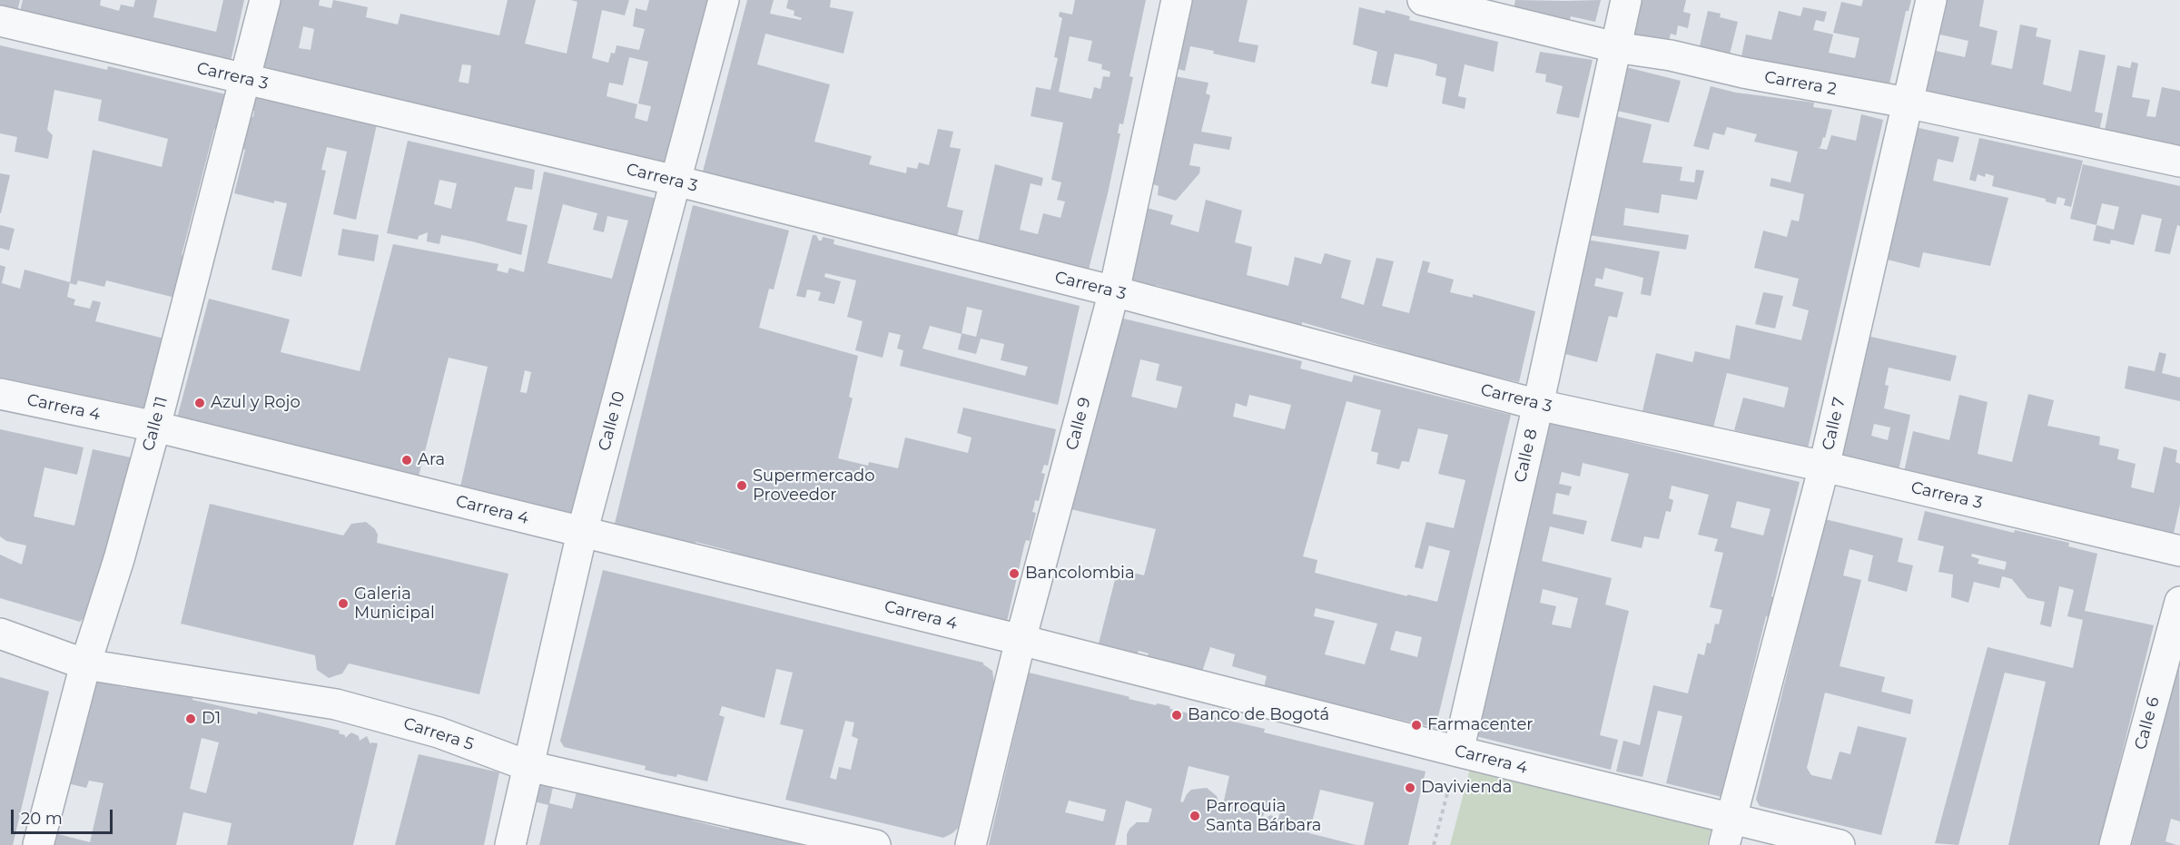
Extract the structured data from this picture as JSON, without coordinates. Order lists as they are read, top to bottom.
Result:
{
  "streets": {
    "street": [
      "Carrera 3",
      "Carrera 2",
      "Carrera 4",
      "Calle 10",
      "Calle 11",
      "Calle 9",
      "Calle 7",
      "Calle 8",
      "Calle 6",
      "Carrera 5"
    ]
  },
  "crossings": [
    ["Carrera 3", "Calle 10"],
    ["Carrera 3", "Calle 11"],
    ["Carrera 3", "Calle 9"],
    ["Carrera 3", "Calle 7"],
    ["Carrera 3", "Calle 8"],
    ["Carrera 2", "Calle 7"],
    ["Carrera 2", "Calle 8"],
    ["Carrera 4", "Calle 10"],
    ["Carrera 4", "Calle 11"],
    ["Carrera 4", "Calle 9"],
    ["Carrera 4", "Calle 7"],
    ["Carrera 4", "Calle 8"],
    ["Calle 10", "Carrera 5"],
    ["Calle 11", "Carrera 5"]
  ],
  "places": [
    "Azul y Rojo",
    "Ara",
    "Supermercado Proveedor",
    "Bancolombia",
    "Galeria Municipal",
    "Banco de Bogotá",
    "D1",
    "Farmacenter",
    "Davivienda",
    "Parroquia Santa Bárbara"
  ],
  "scale_bar": "20 m"
}
